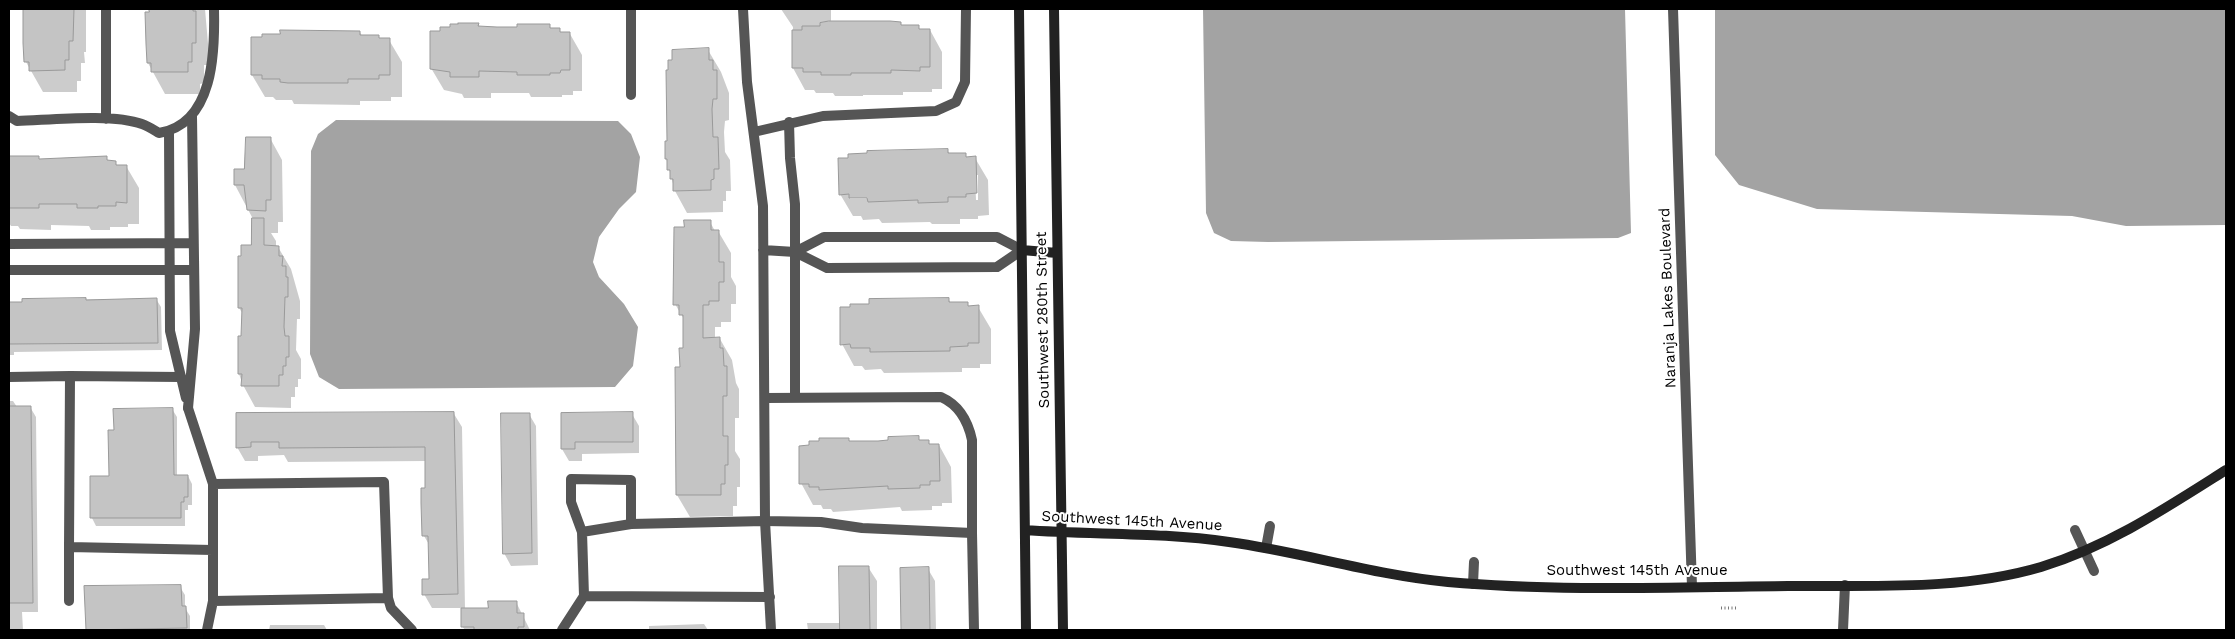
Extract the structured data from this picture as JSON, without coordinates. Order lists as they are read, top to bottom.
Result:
{
  "streets": {
    "street": ["Naranja Lakes Boulevard", "Southwest 280th Street", "Southwest 145th Avenue"]
  },
  "crossings": [
    ["Naranja Lakes Boulevard", "Southwest 145th Avenue"],
    ["Southwest 280th Street", "Southwest 145th Avenue"]
  ]
}
